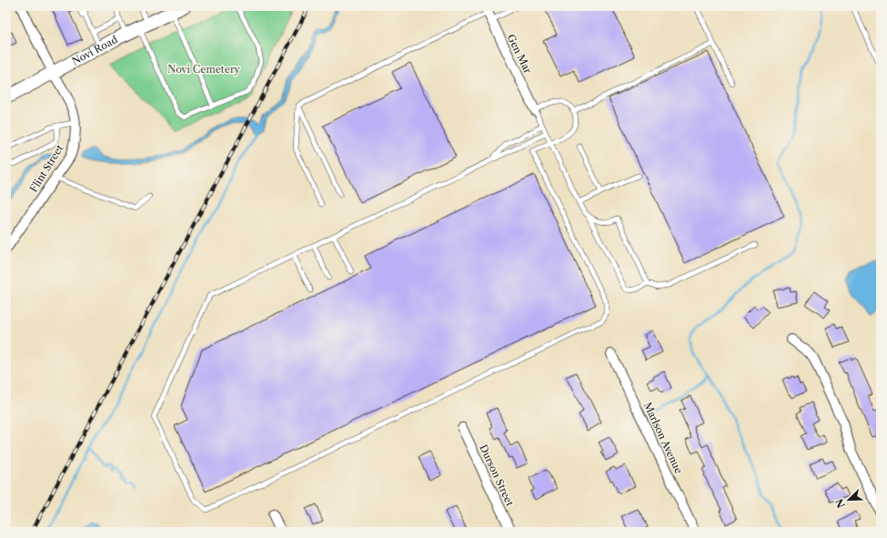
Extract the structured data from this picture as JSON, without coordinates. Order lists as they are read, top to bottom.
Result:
{
  "streets": {
    "main road": ["Novi Road"],
    "street": [
      "Gen Mar",
      "Flint Street",
      "Marlson Avenue",
      "Durson Street"
    ]
  },
  "crossings": [
    ["Novi Road", "Flint Street"]
  ],
  "parks": ["Novi Cemetery"],
  "north": "bottom left"
}
